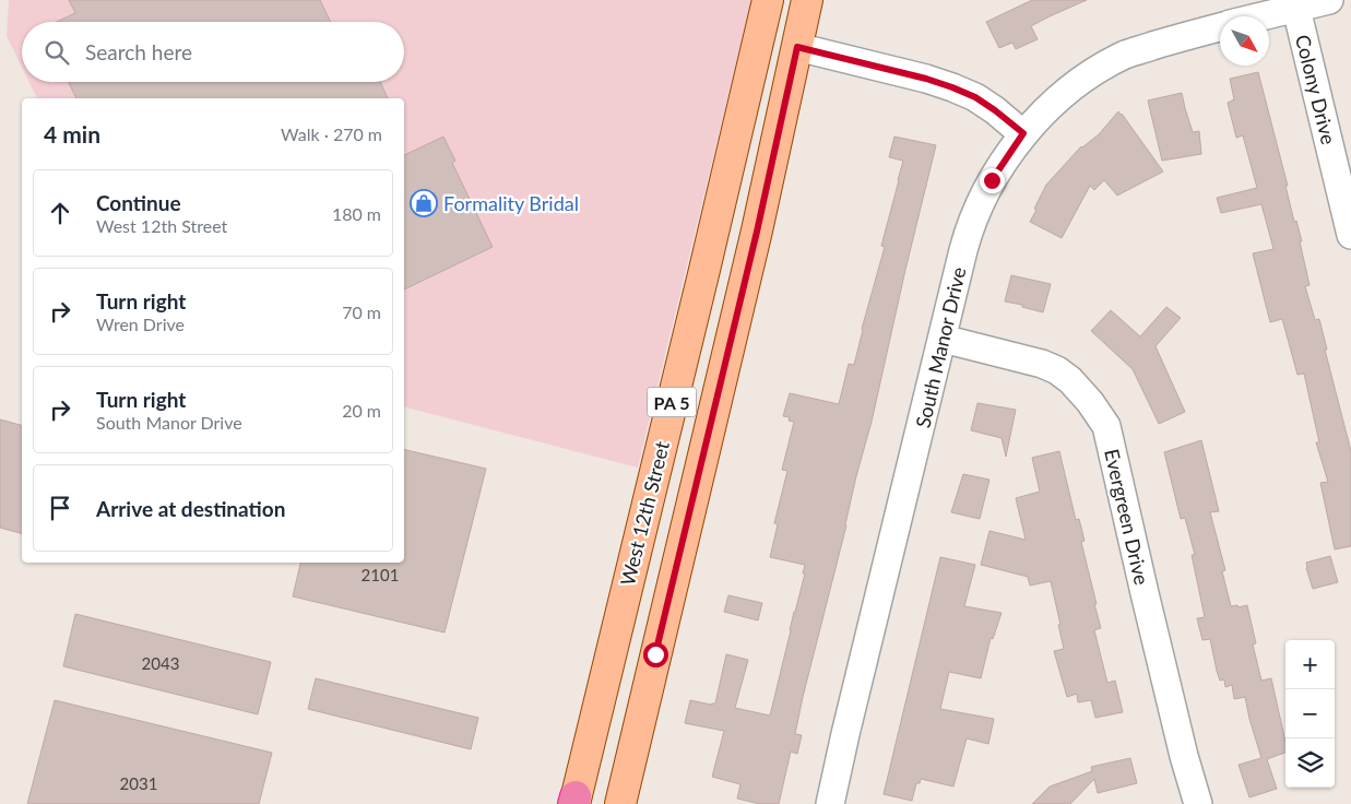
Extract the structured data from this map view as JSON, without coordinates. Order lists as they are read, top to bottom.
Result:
{
  "streets": {
    "main road": ["PA 5", "West 12th Street"],
    "street": ["Colony Drive", "South Manor Drive", "Evergreen Drive"]
  },
  "crossings": [
    ["Colony Drive", "South Manor Drive"],
    ["South Manor Drive", "Evergreen Drive"]
  ],
  "places": {
    "shop": ["Formality Bridal"]
  },
  "house_numbers": ["2101", "2043", "2031"],
  "north": "bottom right",
  "page": {
    "search": "Search here",
    "heading": ["4 min", "Walk · 270 m"],
    "list": [
      ["Continue", "West 12th Street", "180 m"],
      ["Turn right", "Wren Drive", "70 m"],
      ["Turn right", "South Manor Drive", "20 m"],
      "Arrive at destination"
    ],
    "map_buttons": ["+", "−"]
  }
}
